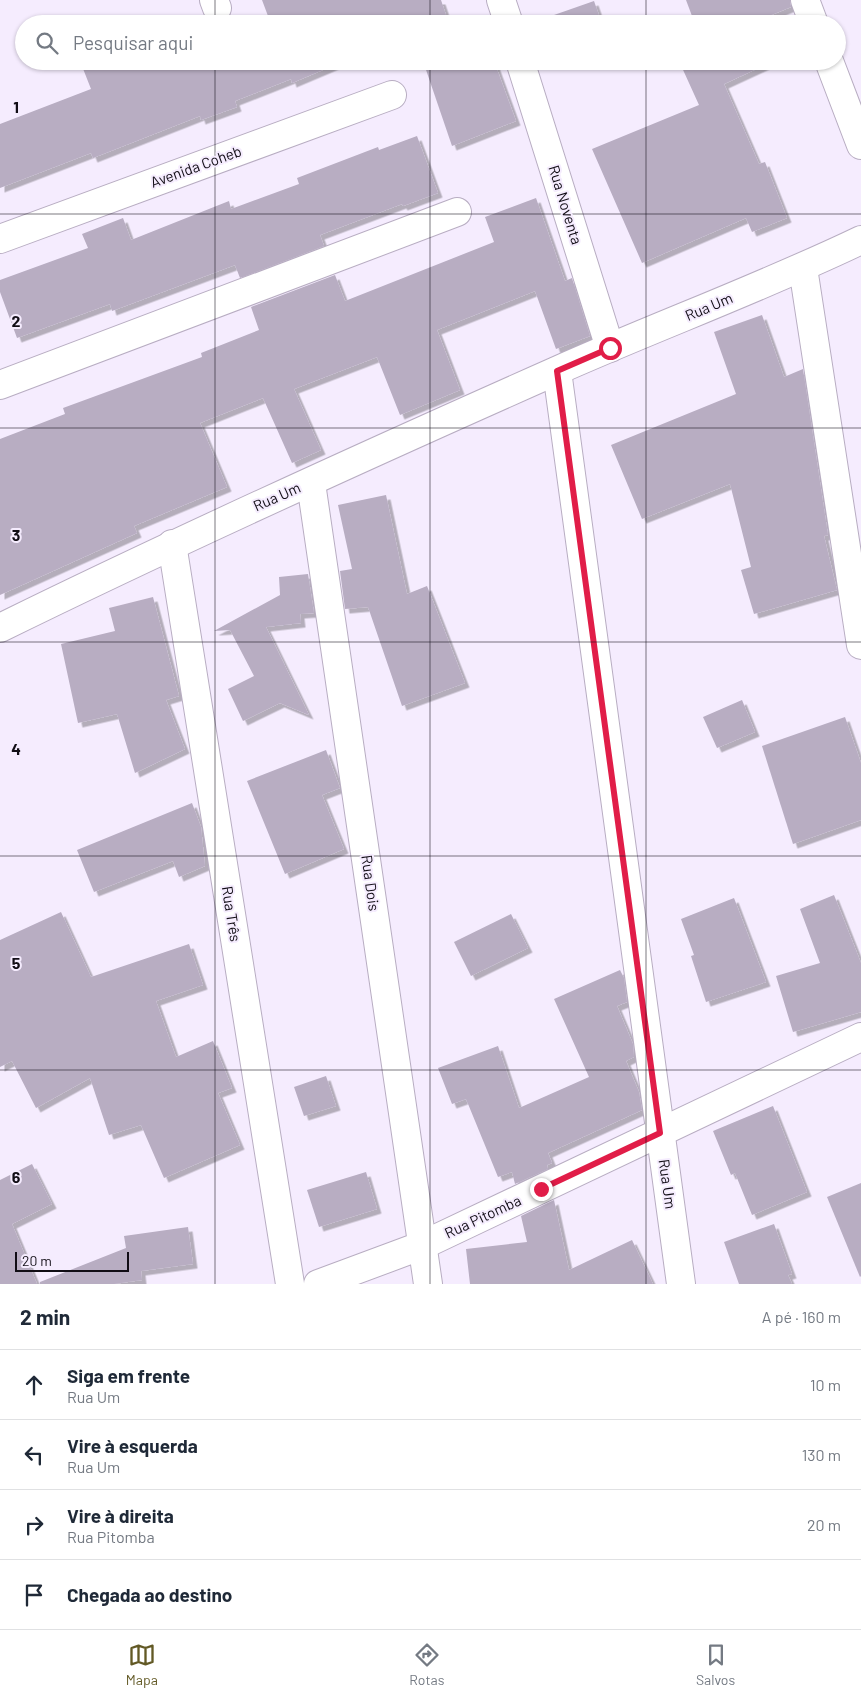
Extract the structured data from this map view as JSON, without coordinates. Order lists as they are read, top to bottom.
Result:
{
  "streets": {
    "street": [
      "Avenida Coheb",
      "Rua Noventa",
      "Rua Um",
      "Rua Dois",
      "Rua Três",
      "Rua Pitomba"
    ]
  },
  "crossings": [
    ["Rua Noventa", "Rua Um"],
    ["Rua Um", "Rua Dois"],
    ["Rua Um", "Rua Três"],
    ["Rua Um", "Rua Pitomba"],
    ["Rua Dois", "Rua Pitomba"]
  ],
  "scale_bar": "20 m",
  "page": {
    "search": "Pesquisar aqui",
    "scale": "20 m",
    "heading": ["2 min", "A pé · 160 m"],
    "list": [
      ["Siga em frente", "Rua Um", "10 m"],
      ["Vire à esquerda", "Rua Um", "130 m"],
      ["Vire à direita", "Rua Pitomba", "20 m"],
      "Chegada ao destino"
    ],
    "nav": ["Mapa", "Rotas", "Salvos"]
  },
  "grid": {
    "rows": [
      "1",
      "2",
      "3",
      "4",
      "5",
      "6"
    ]
  }
}
